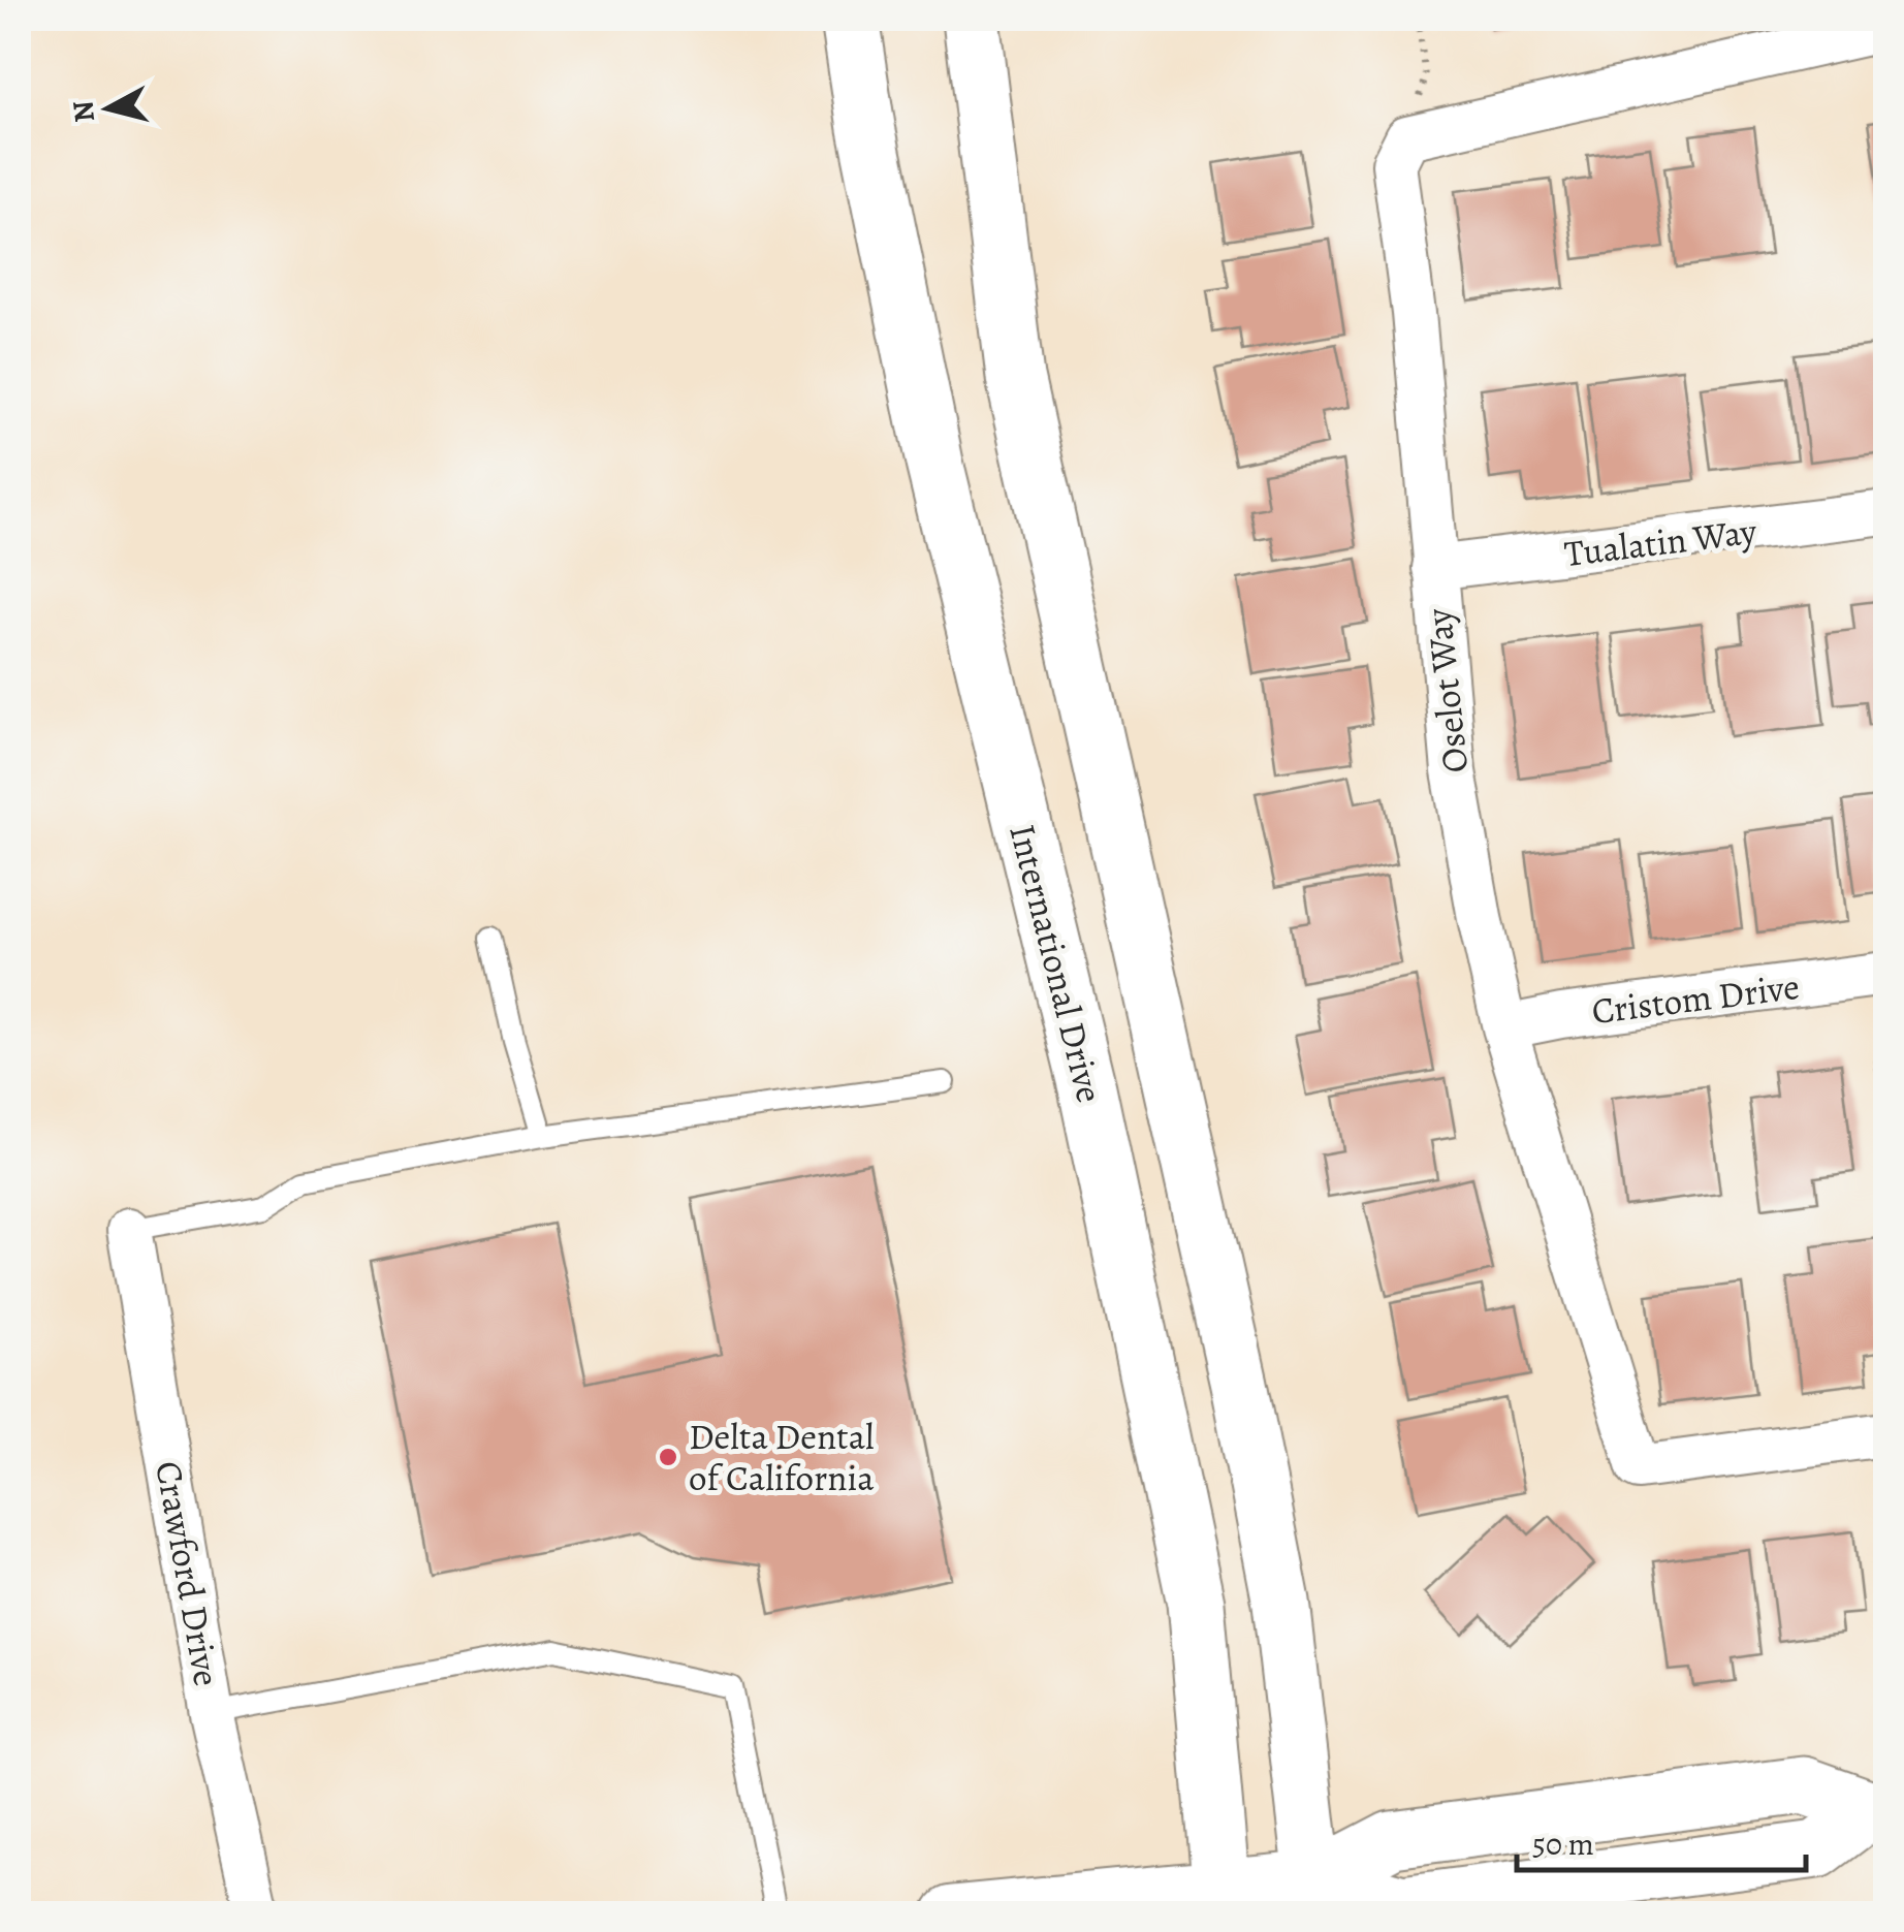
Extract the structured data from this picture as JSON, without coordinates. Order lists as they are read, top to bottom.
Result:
{
  "streets": {
    "main road": ["International Drive"],
    "street": [
      "Tualatin Way",
      "Oselot Way",
      "Cristom Drive",
      "Crawford Drive"
    ]
  },
  "crossings": [
    ["Tualatin Way", "Oselot Way"],
    ["Oselot Way", "Cristom Drive"]
  ],
  "places": ["Delta Dental of California"],
  "scale_bar": "50 m",
  "north": "left"
}
